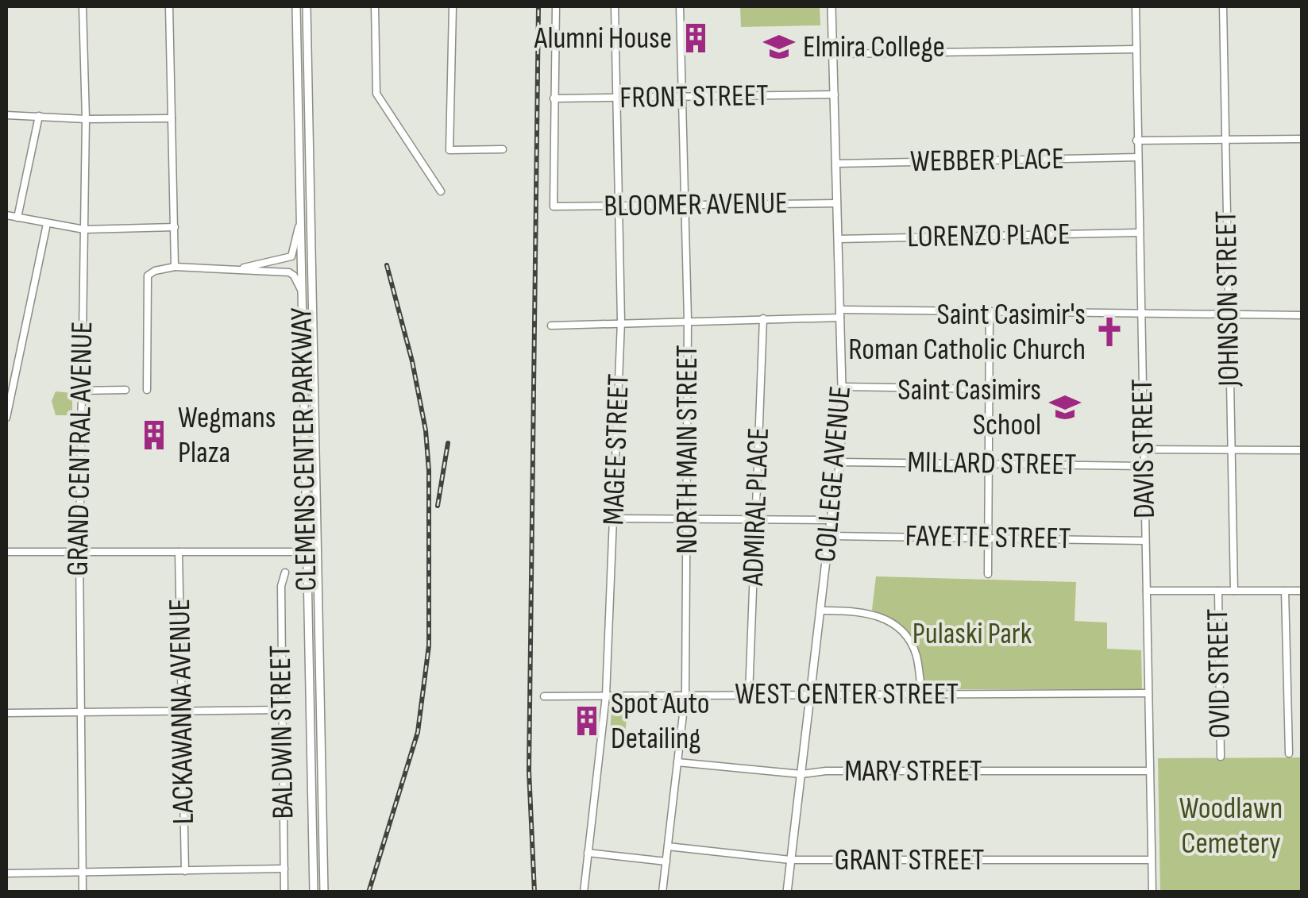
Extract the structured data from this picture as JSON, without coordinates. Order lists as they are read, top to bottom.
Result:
{
  "streets": {
    "main road": ["CLEMENS CENTER PARKWAY", "COLLEGE AVENUE"],
    "street": [
      "FRONT STREET",
      "WEBBER PLACE",
      "BLOOMER AVENUE",
      "LORENZO PLACE",
      "JOHNSON STREET",
      "GRAND CENTRAL AVENUE",
      "DAVIS STREET",
      "MAGEE STREET",
      "NORTH MAIN STREET",
      "MILLARD STREET",
      "ADMIRAL PLACE",
      "FAYETTE STREET",
      "OVID STREET",
      "WEST CENTER STREET",
      "LACKAWANNA AVENUE",
      "BALDWIN STREET",
      "MARY STREET",
      "GRANT STREET"
    ]
  },
  "crossings": [
    ["FRONT STREET", "BLOOMER AVENUE"],
    ["FRONT STREET", "MAGEE STREET"],
    ["FRONT STREET", "NORTH MAIN STREET"],
    ["FRONT STREET", "COLLEGE AVENUE"],
    ["WEBBER PLACE", "DAVIS STREET"],
    ["WEBBER PLACE", "COLLEGE AVENUE"],
    ["BLOOMER AVENUE", "MAGEE STREET"],
    ["BLOOMER AVENUE", "NORTH MAIN STREET"],
    ["BLOOMER AVENUE", "COLLEGE AVENUE"],
    ["LORENZO PLACE", "DAVIS STREET"],
    ["LORENZO PLACE", "COLLEGE AVENUE"],
    ["DAVIS STREET", "MILLARD STREET"],
    ["DAVIS STREET", "FAYETTE STREET"],
    ["DAVIS STREET", "WEST CENTER STREET"],
    ["DAVIS STREET", "MARY STREET"],
    ["DAVIS STREET", "GRANT STREET"],
    ["MAGEE STREET", "WEST CENTER STREET"],
    ["NORTH MAIN STREET", "WEST CENTER STREET"],
    ["NORTH MAIN STREET", "MARY STREET"],
    ["NORTH MAIN STREET", "GRANT STREET"],
    ["MILLARD STREET", "COLLEGE AVENUE"],
    ["COLLEGE AVENUE", "FAYETTE STREET"],
    ["COLLEGE AVENUE", "WEST CENTER STREET"],
    ["COLLEGE AVENUE", "MARY STREET"],
    ["COLLEGE AVENUE", "GRANT STREET"],
    ["ADMIRAL PLACE", "WEST CENTER STREET"]
  ],
  "parks": ["Pulaski Park", "Woodlawn Cemetery"],
  "places": {
    "building": ["Alumni House", "Wegmans Plaza", "Spot Auto Detailing"],
    "school or university": ["Elmira College", "Saint Casimirs School"],
    "church": ["Saint Casimir's Roman Catholic Church"]
  }
}
